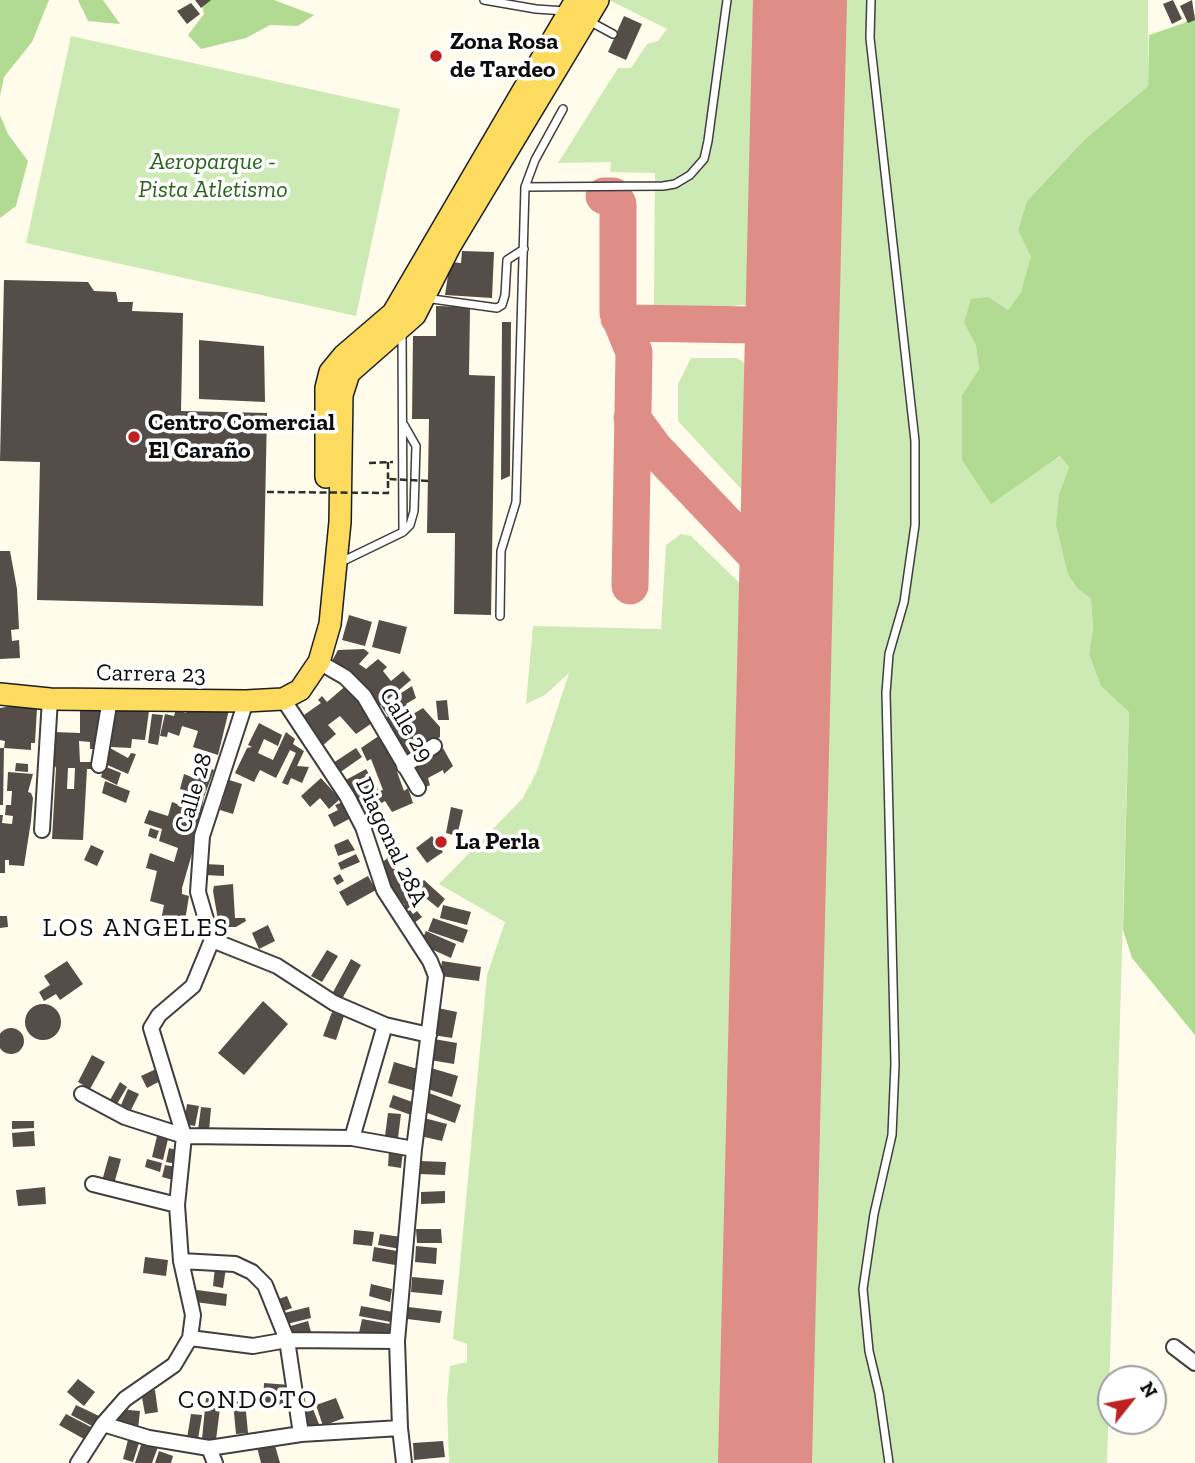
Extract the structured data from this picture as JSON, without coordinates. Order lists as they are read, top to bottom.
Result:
{
  "streets": {
    "main road": ["Carrera 23"],
    "street": ["Calle 29", "Calle 28", "Diagonal 28A"]
  },
  "crossings": [
    ["Carrera 23", "Calle 28"],
    ["Carrera 23", "Diagonal 28A"]
  ],
  "districts": ["LOS ANGELES", "CONDOTO"],
  "parks": ["Aeroparque - Pista Atletismo"],
  "places": ["Zona Rosa de Tardeo", "Centro Comercial El Caraño", "La Perla"],
  "north": "top right"
}
